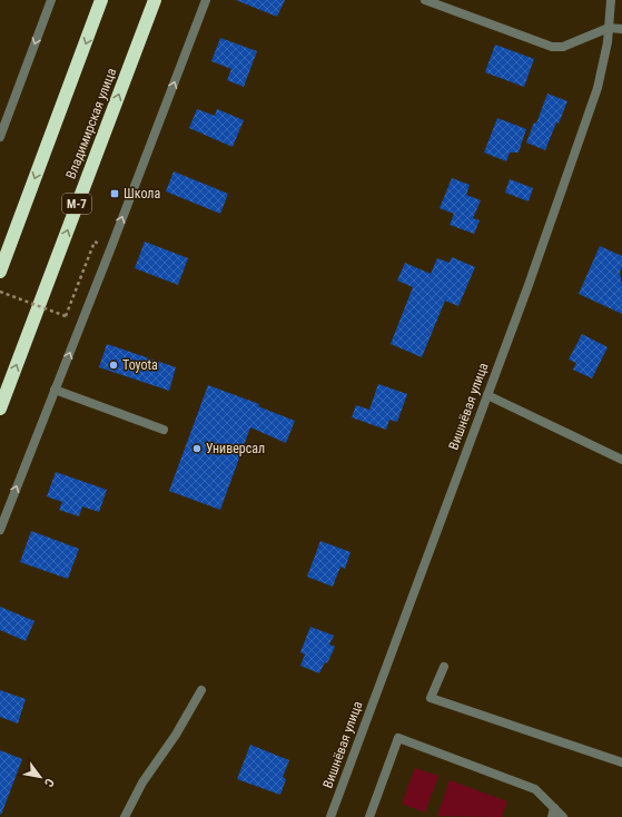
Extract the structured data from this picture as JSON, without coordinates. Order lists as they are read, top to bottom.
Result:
{
  "streets": {
    "highway": ["Владимирская улица", "М-7"],
    "street": ["Вишнёвая улица"]
  },
  "places": {
    "transit": ["Школа"],
    "other": ["Toyota", "Универсал"]
  },
  "north": "bottom right"
}
